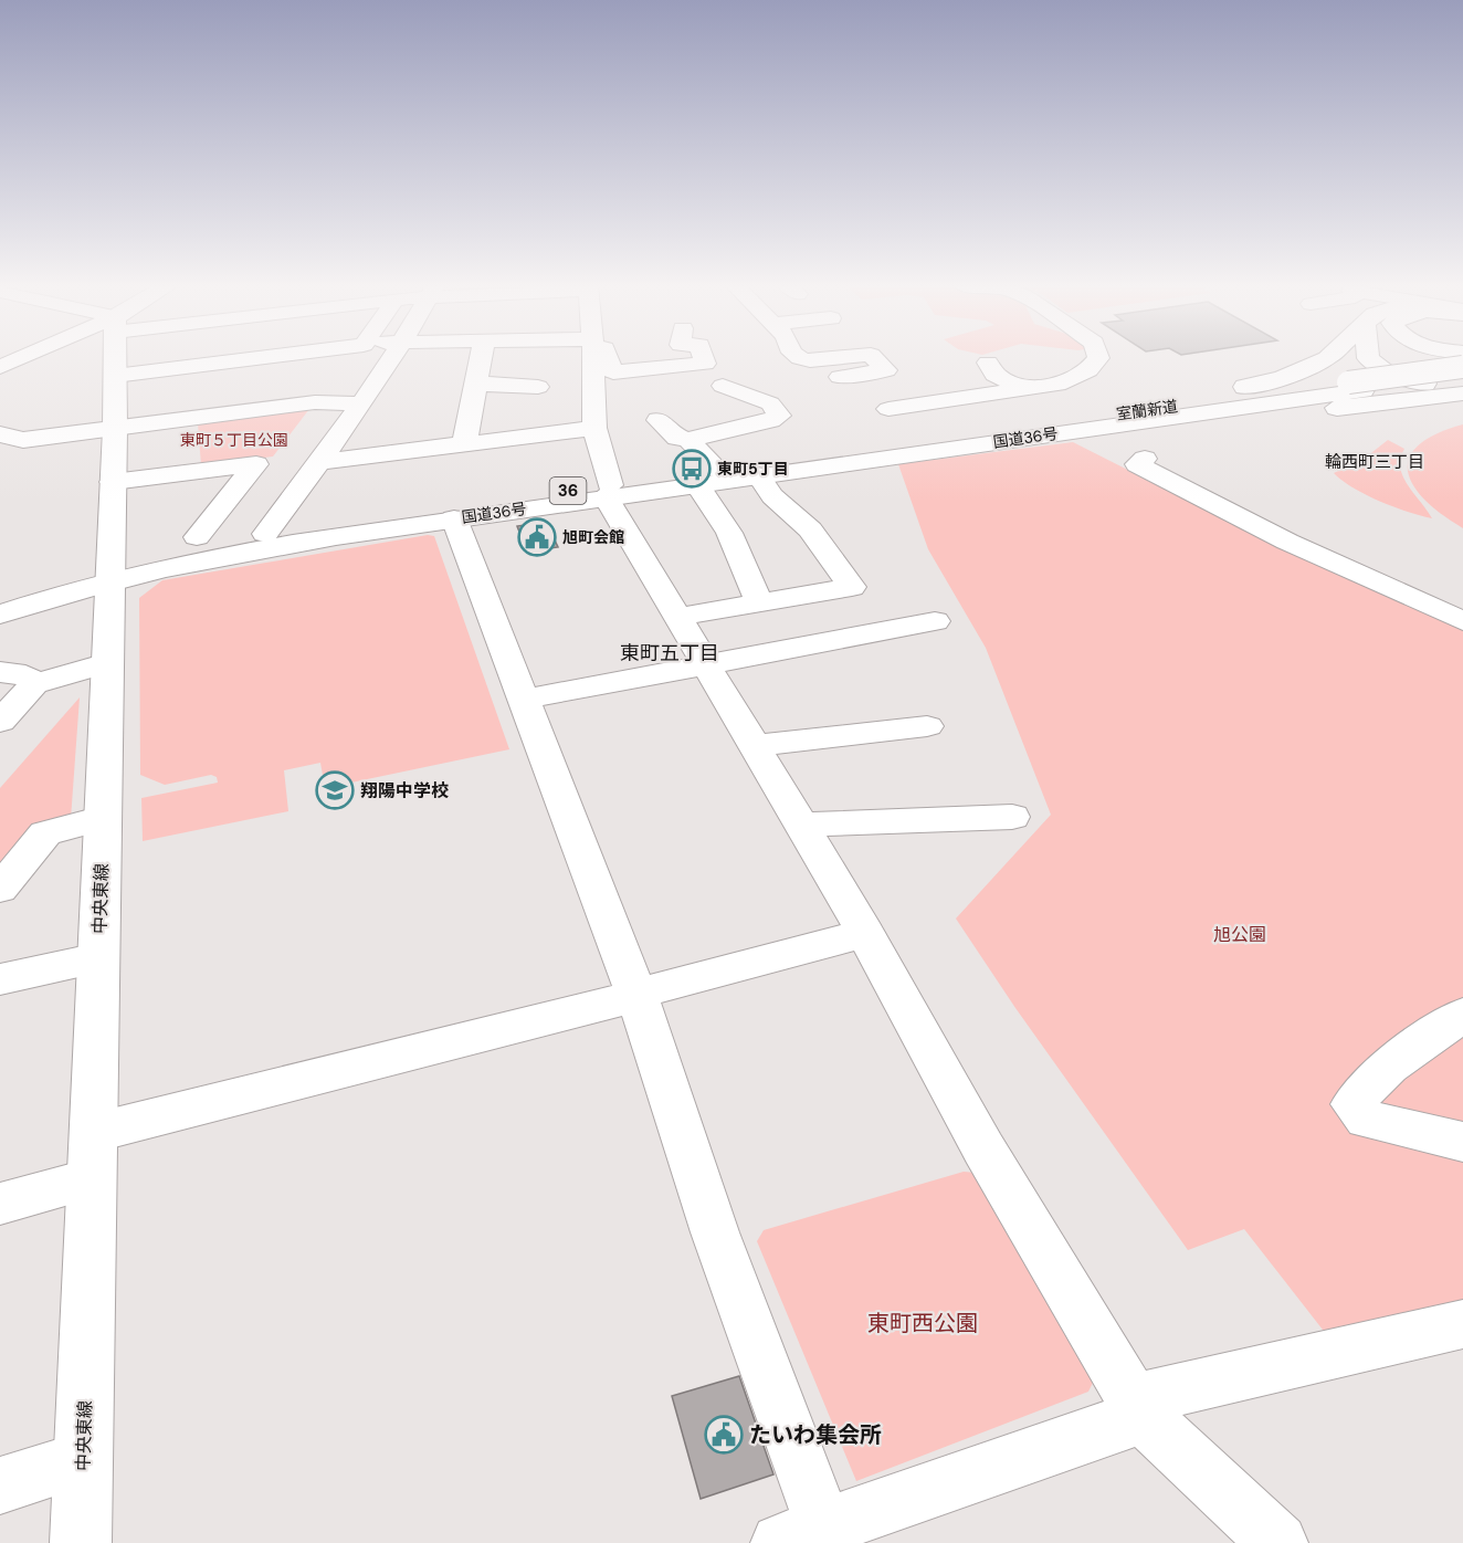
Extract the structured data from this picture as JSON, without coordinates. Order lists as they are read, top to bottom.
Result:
{
  "streets": {
    "main road": [
      "室蘭新道",
      "国道36号",
      "36",
      "中央東線"
    ]
  },
  "crossings": [
    ["室蘭新道", "国道36号"],
    ["国道36号", "中央東線"]
  ],
  "districts": ["輪西町三丁目", "東町五丁目"],
  "parks": ["東町５丁目公園", "旭公園", "東町西公園"],
  "places": {
    "bus stop": ["東町5丁目"],
    "public building": ["旭町会館", "たいわ集会所"],
    "school or university": ["翔陽中学校"]
  }
}
